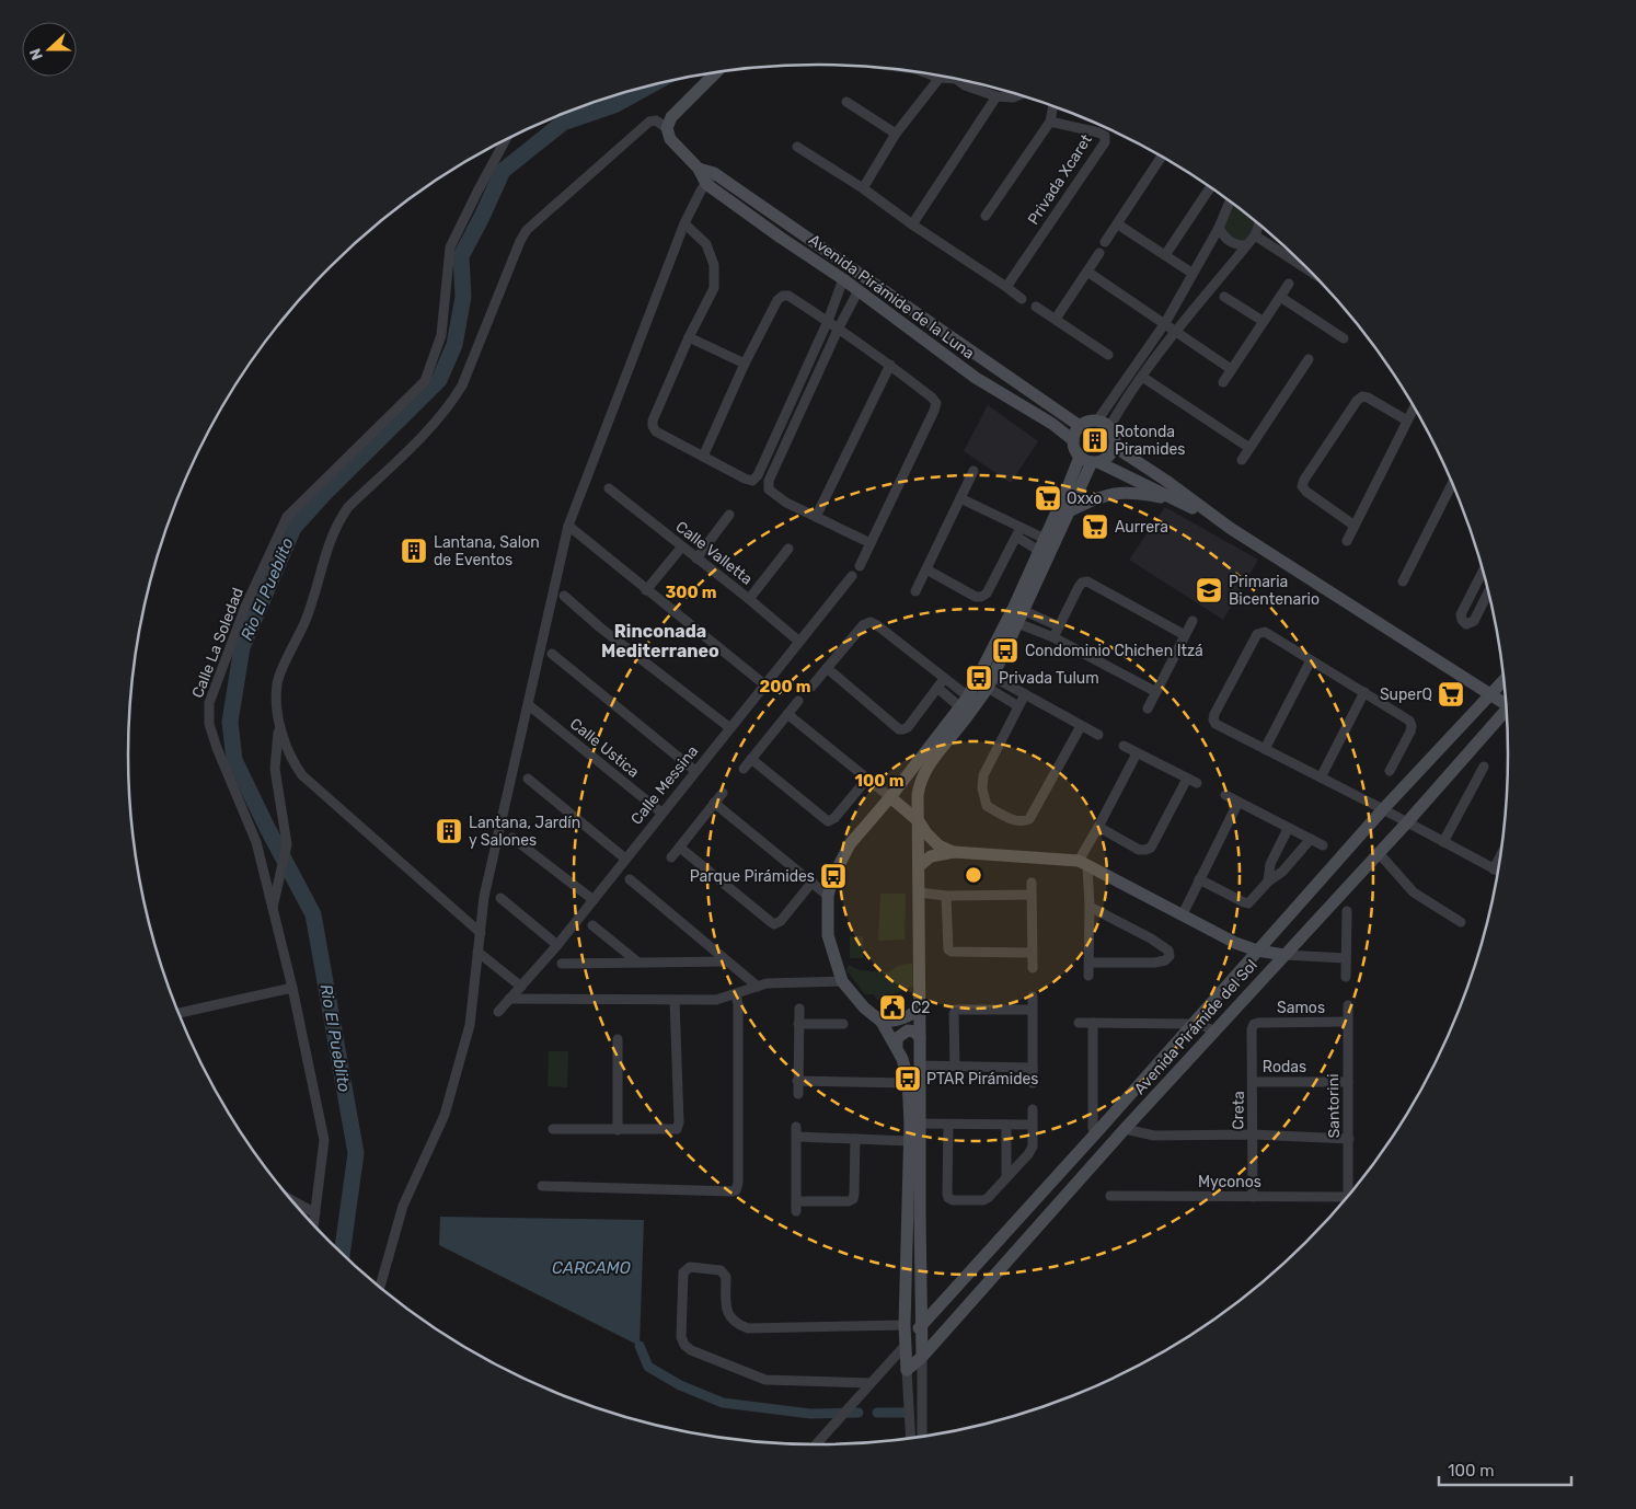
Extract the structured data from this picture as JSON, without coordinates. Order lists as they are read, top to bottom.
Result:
{
  "streets": {
    "street": [
      "Privada Xcaret",
      "Avenida Pirámide de la Luna",
      "Calle Valletta",
      "Calle La Soledad",
      "Calle Ustica",
      "Calle Messina",
      "Samos",
      "Avenida Pirámide del Sol",
      "Rodas",
      "Santorini",
      "Creta",
      "Myconos"
    ]
  },
  "crossings": [
    ["Calle Valletta", "Calle Messina"],
    ["Calle Ustica", "Calle Messina"],
    ["Samos", "Santorini"],
    ["Samos", "Creta"],
    ["Rodas", "Santorini"],
    ["Rodas", "Creta"],
    ["Creta", "Myconos"]
  ],
  "districts": ["Rinconada Mediterraneo"],
  "water": ["Rio El Pueblito", "CARCAMO"],
  "places": {
    "building": ["Rotonda Piramides", "Lantana, Salon de Eventos", "Lantana, Jardín y Salones"],
    "supermarket": ["Oxxo", "Aurrera", "SuperQ"],
    "school or university": ["Primaria Bicentenario"],
    "bus stop": [
      "Condominio Chichen Itzá",
      "Privada Tulum",
      "Parque Pirámides",
      "PTAR Pirámides"
    ],
    "public building": ["C2"]
  },
  "scale_bar": "100 m",
  "north": "left",
  "rings": ["300 m", "200 m", "100 m"]
}
